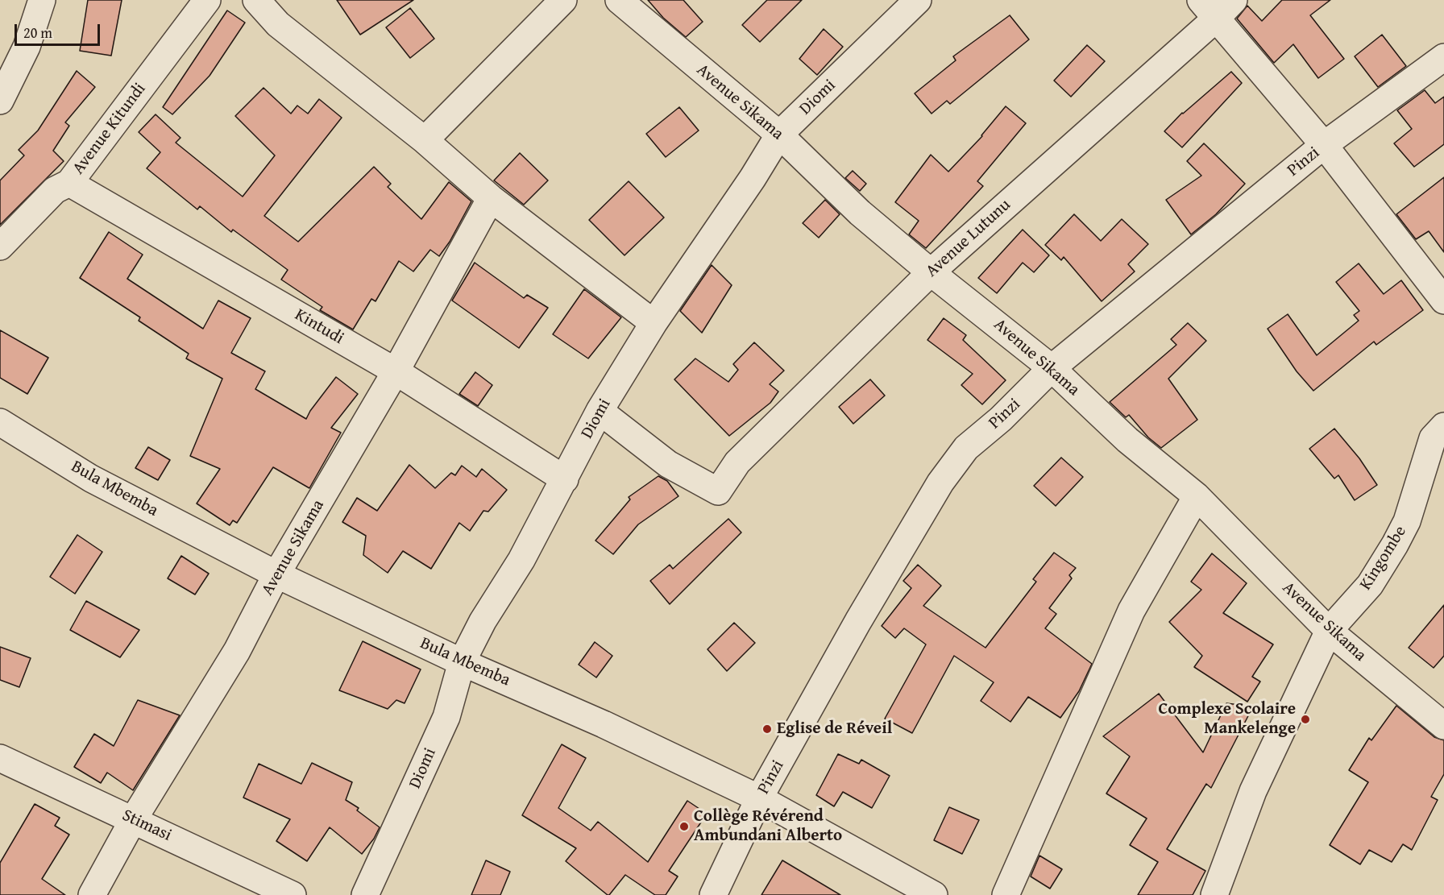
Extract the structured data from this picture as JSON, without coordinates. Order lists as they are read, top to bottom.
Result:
{
  "streets": {
    "street": [
      "Diomi",
      "Avenue Sikama",
      "Avenue Kitundi",
      "Pinzi",
      "Avenue Lutunu",
      "Kintudi",
      "Bula Mbemba",
      "Kingombe",
      "Stimasi"
    ]
  },
  "crossings": [
    ["Diomi", "Avenue Sikama"],
    ["Diomi", "Avenue Lutunu"],
    ["Diomi", "Kintudi"],
    ["Diomi", "Bula Mbemba"],
    ["Avenue Sikama", "Pinzi"],
    ["Avenue Sikama", "Avenue Lutunu"],
    ["Avenue Sikama", "Kintudi"],
    ["Avenue Sikama", "Bula Mbemba"],
    ["Avenue Sikama", "Kingombe"],
    ["Avenue Sikama", "Stimasi"],
    ["Avenue Kitundi", "Kintudi"],
    ["Pinzi", "Bula Mbemba"]
  ],
  "places": ["Complexe Scolaire Mankelenge", "Eglise de Réveil", "Collège Révérend Ambundani Alberto"],
  "scale_bar": "20 m"
}
